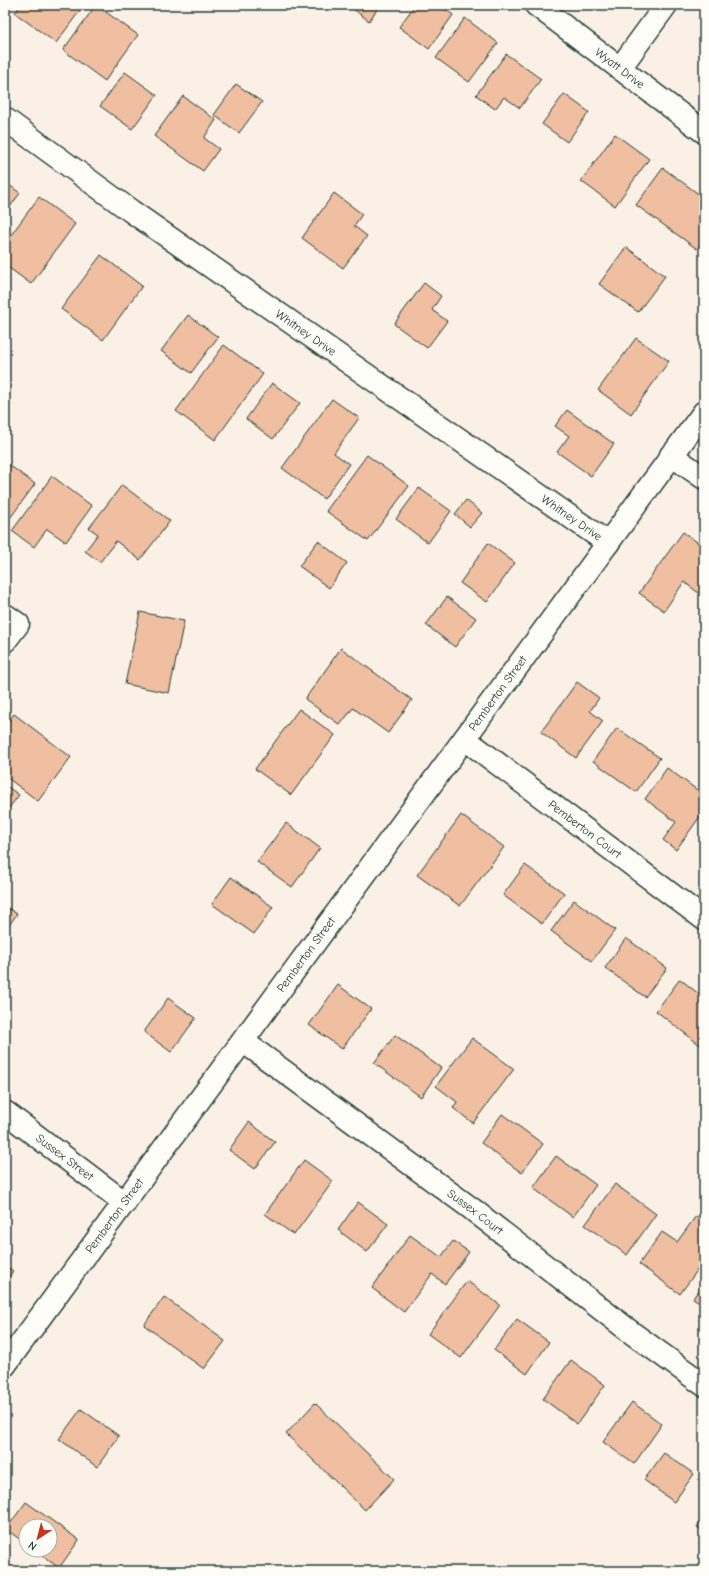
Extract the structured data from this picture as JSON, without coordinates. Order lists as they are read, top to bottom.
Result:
{
  "streets": {
    "street": [
      "Wyatt Drive",
      "Whitney Drive",
      "Pemberton Street",
      "Pemberton Court",
      "Sussex Street",
      "Sussex Court"
    ]
  },
  "crossings": [
    ["Whitney Drive", "Pemberton Street"],
    ["Pemberton Street", "Pemberton Court"],
    ["Pemberton Street", "Sussex Street"],
    ["Pemberton Street", "Sussex Court"]
  ],
  "north": "bottom left"
}
